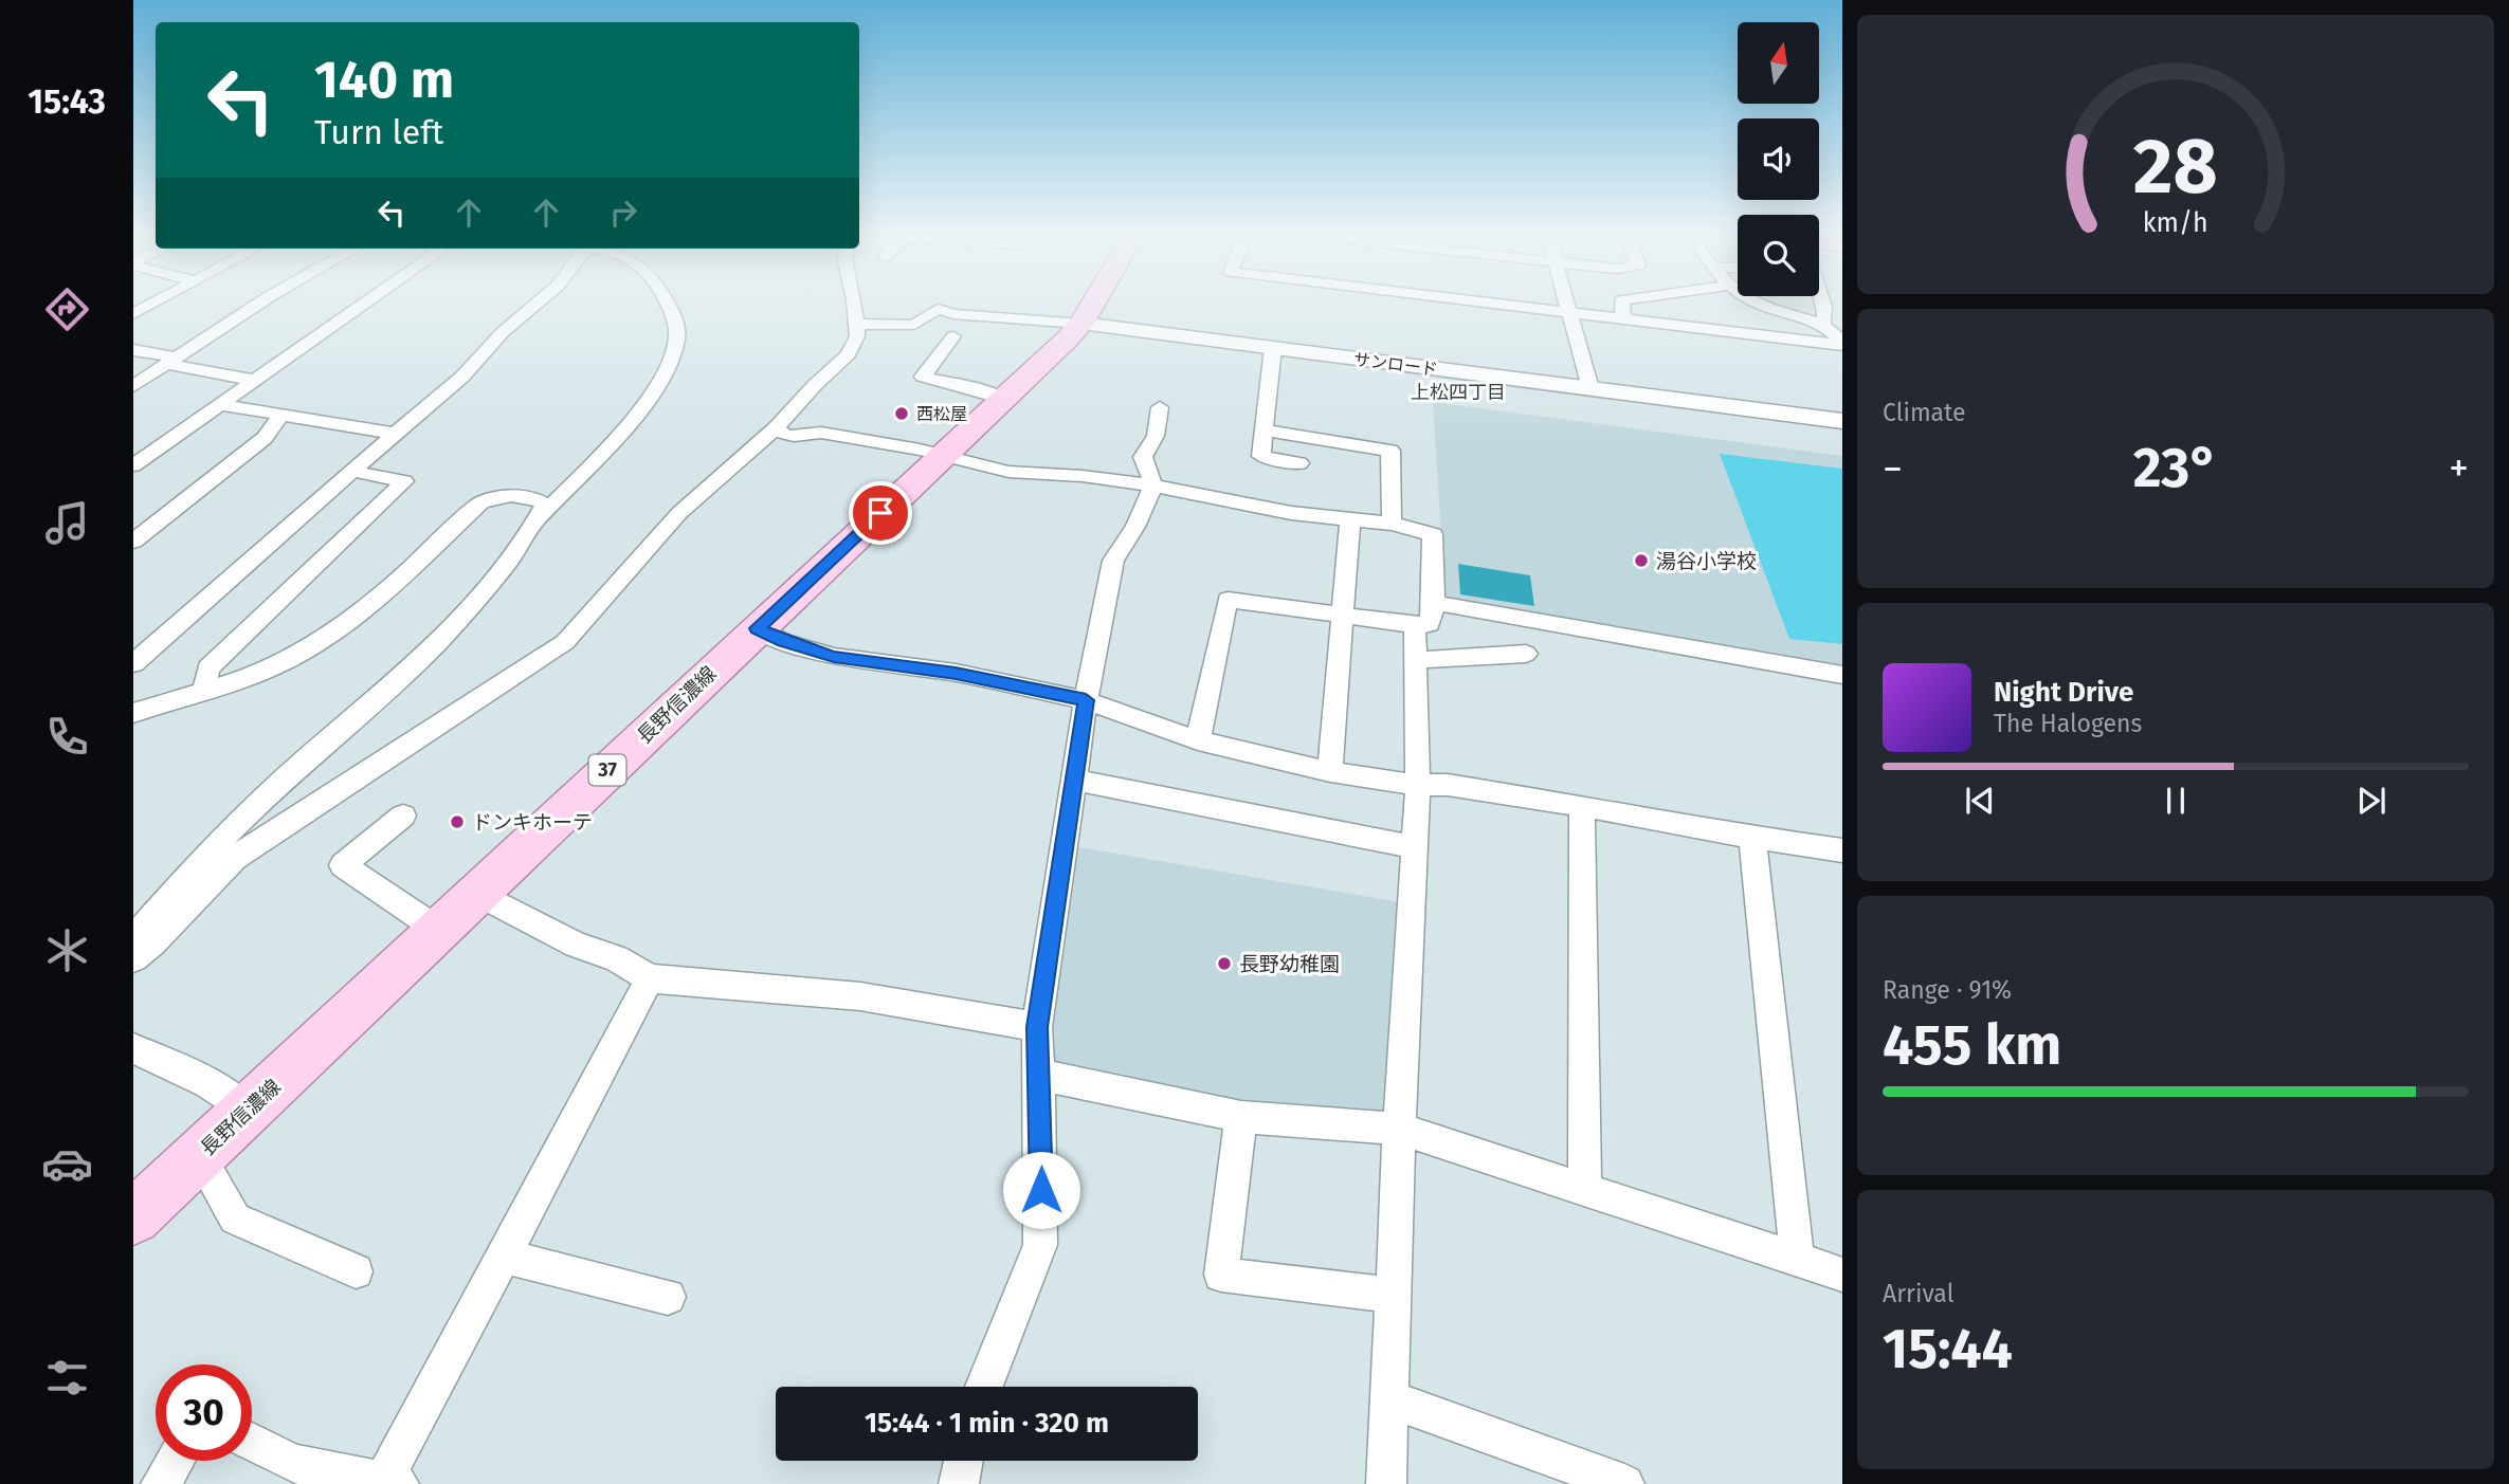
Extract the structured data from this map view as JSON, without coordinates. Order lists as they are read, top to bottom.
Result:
{
  "streets": {
    "main road": ["長野信濃線", "37"],
    "street": ["サンロード"]
  },
  "crossings": [
    ["サンロード", "長野信濃線"]
  ],
  "districts": ["上松四丁目"],
  "places": [
    "西松屋",
    "湯谷小学校",
    "ドンキホーテ",
    "長野幼稚園"
  ],
  "north": "top",
  "page": {
    "tabs": "15:43",
    "turn": ["140 m", "Turn left"],
    "tile": [
      "Climate",
      ["Range · 91%", "455 km"],
      ["Arrival", "15:44"]
    ],
    "heat": ["−", "23°", "+"],
    "song": ["Night Drive", "The Halogens"],
    "limit": "30",
    "trip": "15:44 · 1 min · 320 m",
    "gauge": ["28", "km/h"]
  }
}
